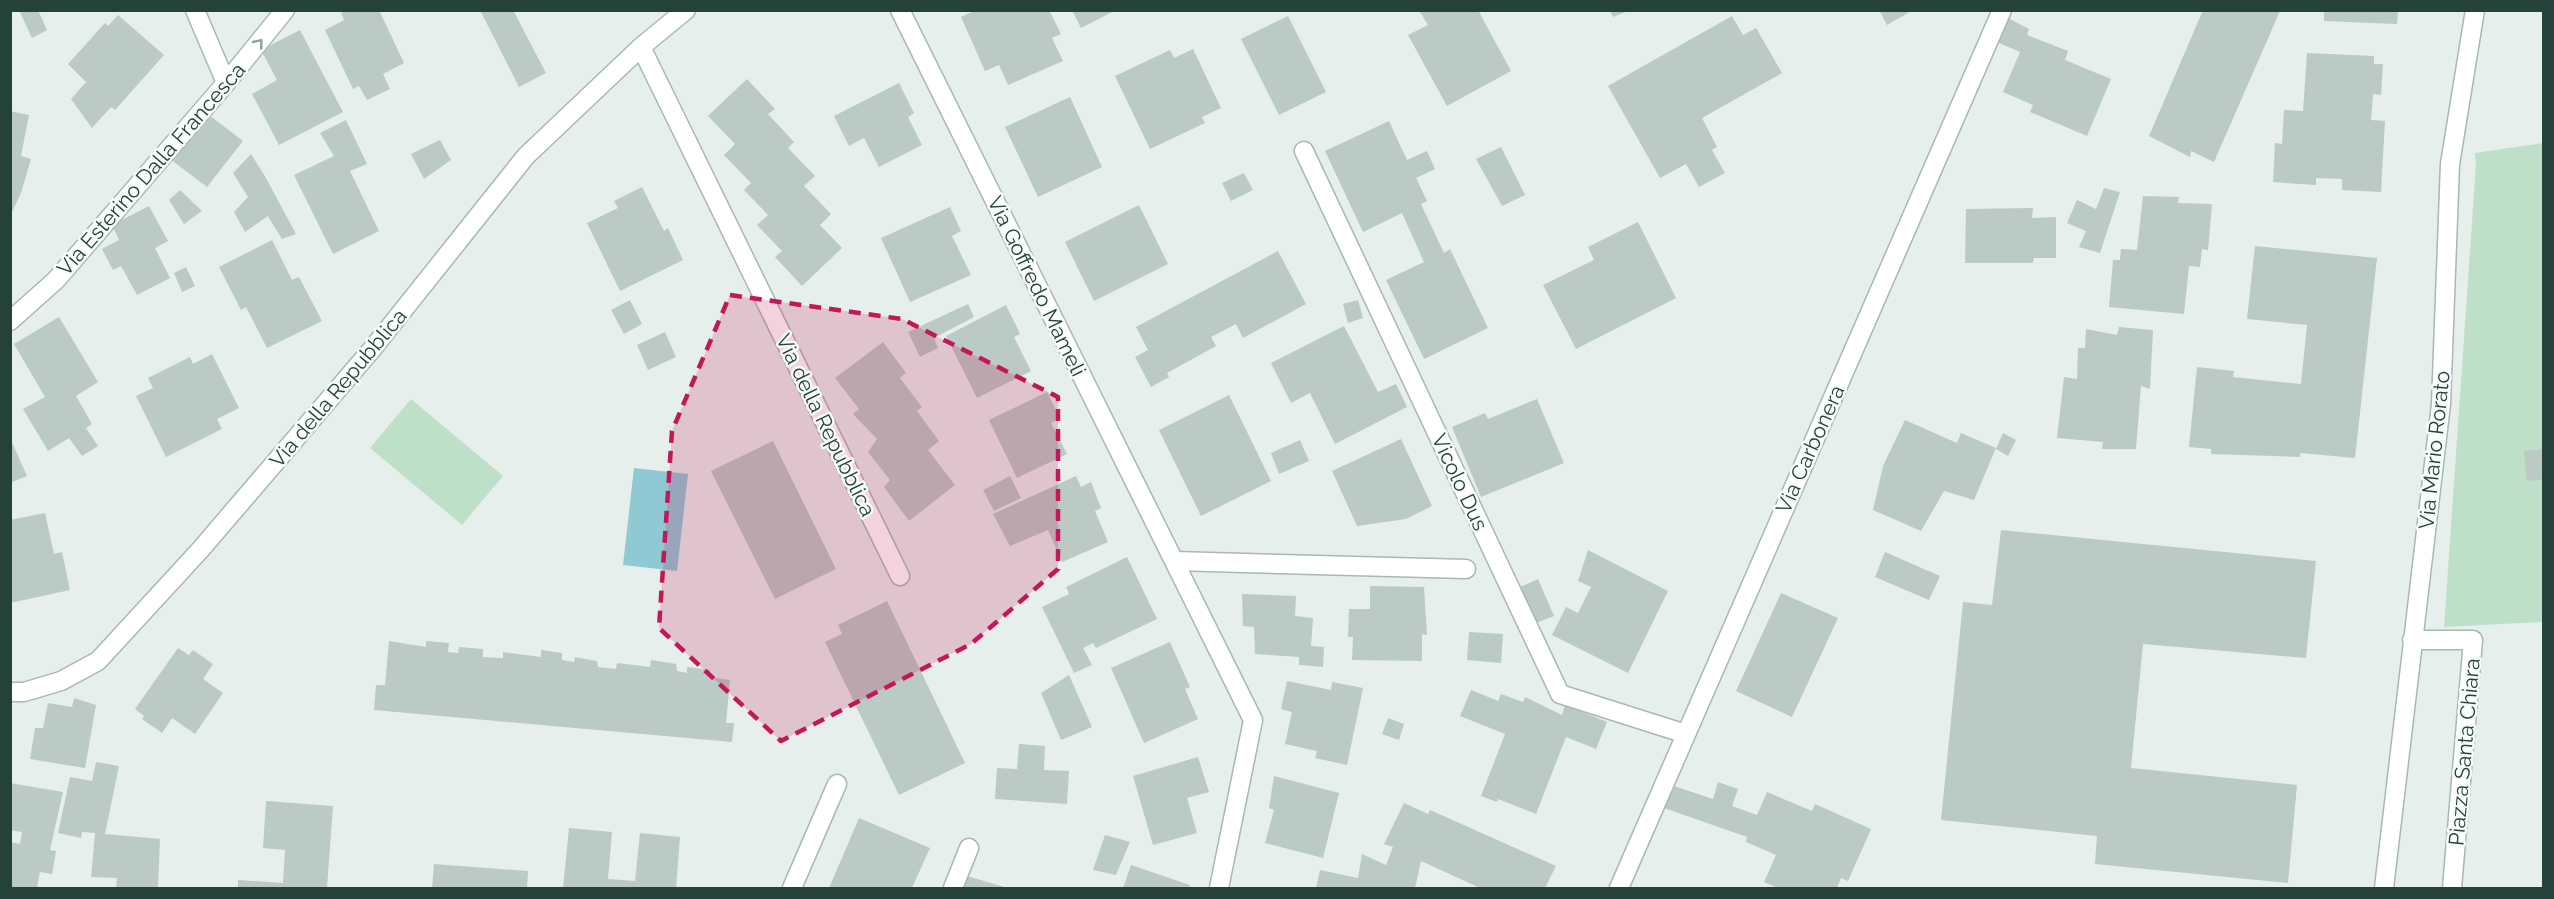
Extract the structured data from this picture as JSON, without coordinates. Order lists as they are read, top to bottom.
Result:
{
  "streets": {
    "street": [
      "Via Esterino Dalla Francesca",
      "Via Goffredo Mameli",
      "Via della Repubblica",
      "Via Carbonera",
      "Via Mario Rorato",
      "Vicolo Dus",
      "Piazza Santa Chiara"
    ]
  },
  "crossings": [
    ["Via Carbonera", "Vicolo Dus"],
    ["Via Mario Rorato", "Piazza Santa Chiara"]
  ]
}
